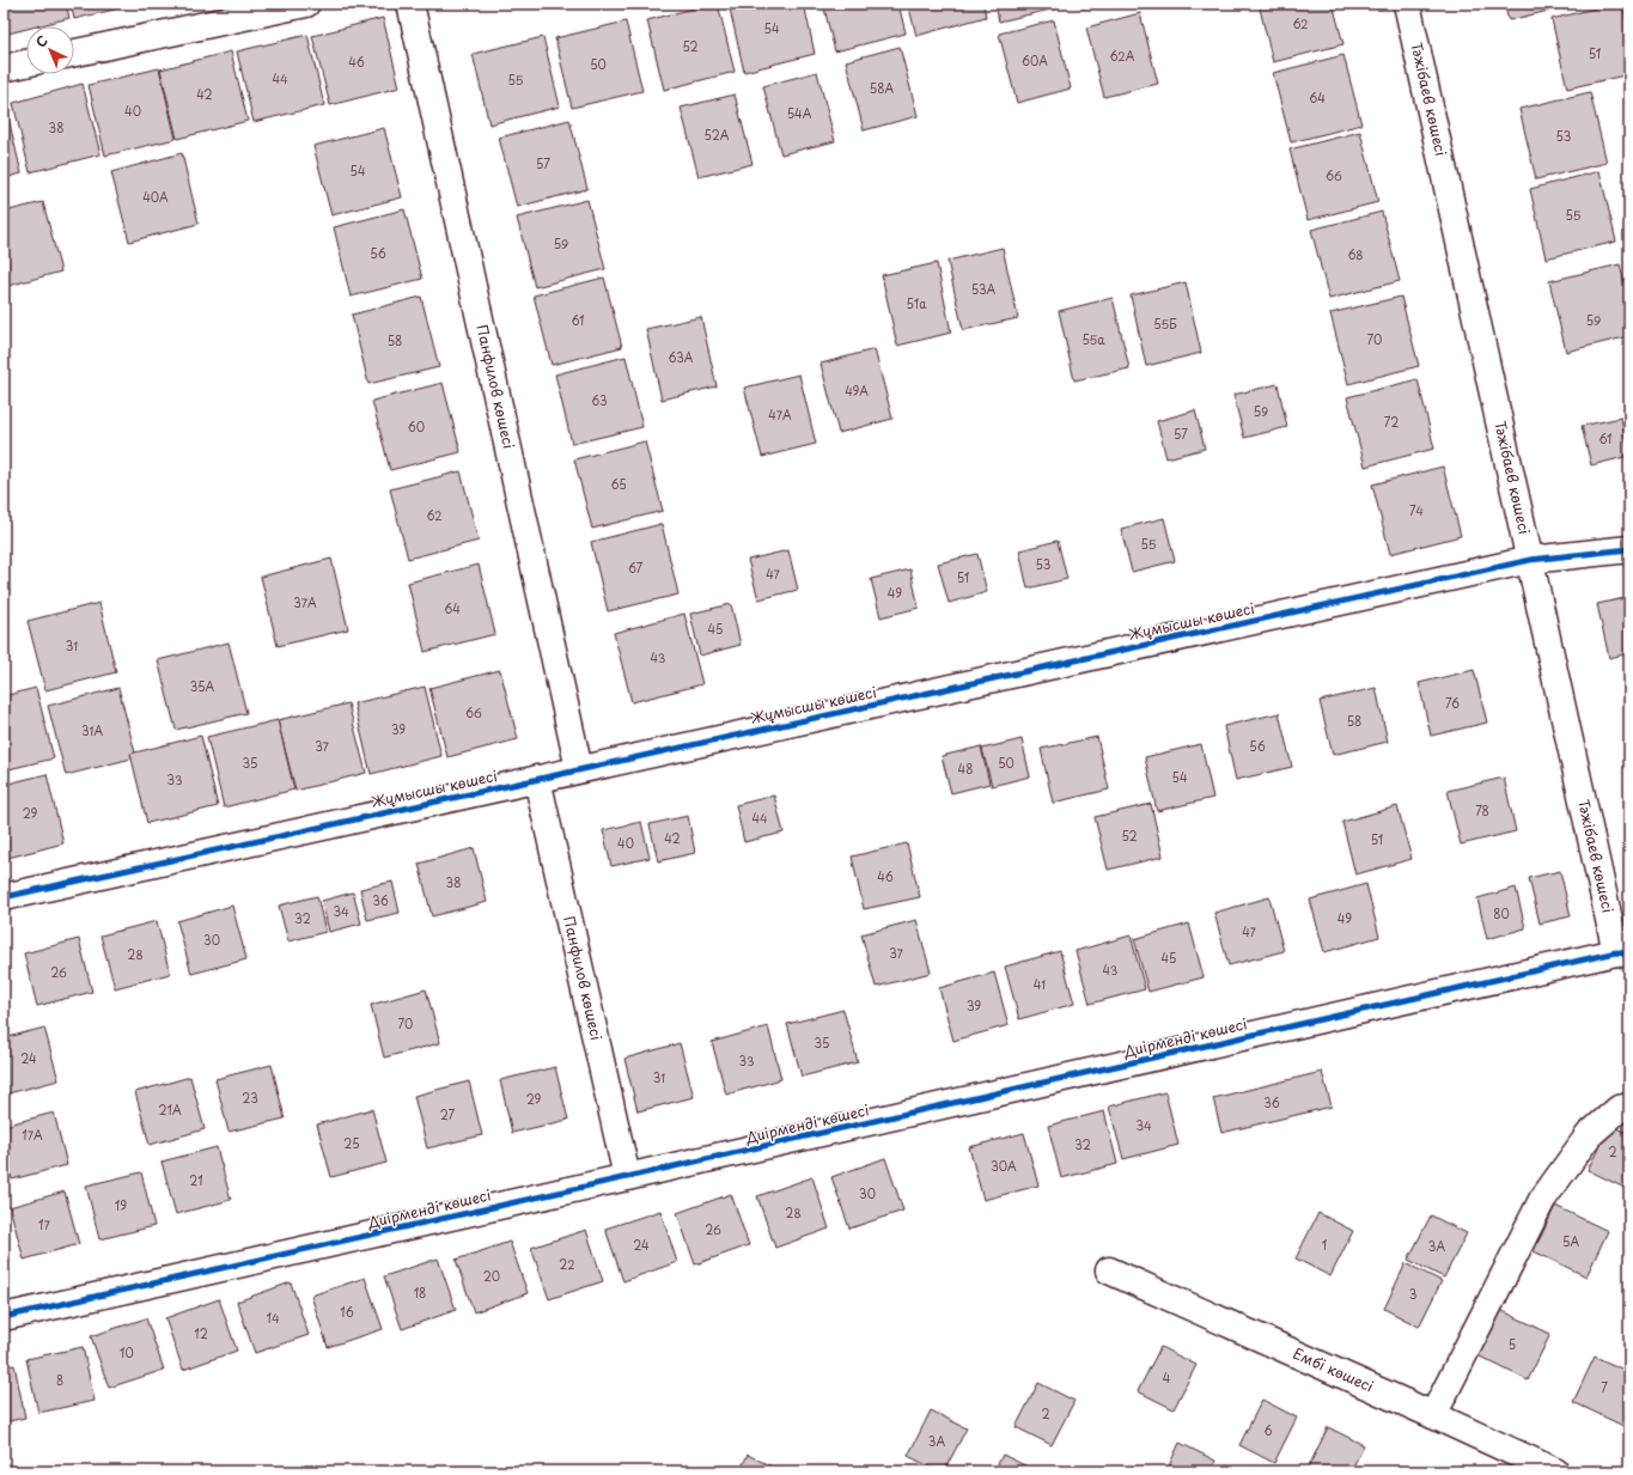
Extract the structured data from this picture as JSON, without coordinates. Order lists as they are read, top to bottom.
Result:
{
  "streets": {
    "street": [
      "Тәжібаев көшесі",
      "Панфилов көшесі",
      "Жұмысшы көшесі",
      "Диірменді көшесі",
      "Ембі көшесі"
    ]
  },
  "crossings": [
    ["Тәжібаев көшесі", "Жұмысшы көшесі"],
    ["Тәжібаев көшесі", "Диірменді көшесі"],
    ["Панфилов көшесі", "Жұмысшы көшесі"],
    ["Панфилов көшесі", "Диірменді көшесі"]
  ],
  "house_numbers": [
    "62",
    "54",
    "52",
    "51",
    "62А",
    "60А",
    "46",
    "50",
    "44",
    "55",
    "58А",
    "42",
    "64",
    "40",
    "54А",
    "38",
    "52А",
    "53",
    "57",
    "54",
    "66",
    "40А",
    "55",
    "59",
    "56",
    "68",
    "53А",
    "51а",
    "61",
    "59",
    "55Б",
    "55а",
    "70",
    "58",
    "63А",
    "49А",
    "63",
    "59",
    "47А",
    "72",
    "60",
    "57",
    "61",
    "65",
    "74",
    "62",
    "55",
    "53",
    "67",
    "47",
    "51",
    "49",
    "37А",
    "64",
    "45",
    "31",
    "43",
    "35А",
    "76",
    "66",
    "58",
    "39",
    "31А",
    "37",
    "56",
    "35",
    "50",
    "48",
    "54",
    "33",
    "78",
    "29",
    "44",
    "52",
    "42",
    "51",
    "40",
    "46",
    "38",
    "36",
    "34",
    "80",
    "32",
    "49",
    "47",
    "30",
    "37",
    "28",
    "45",
    "43",
    "26",
    "41",
    "39",
    "70",
    "35",
    "24",
    "33",
    "31",
    "23",
    "29",
    "36",
    "21А",
    "27",
    "34",
    "17А",
    "25",
    "32",
    "2",
    "30А",
    "21",
    "30",
    "19",
    "28",
    "17",
    "26",
    "5А",
    "24",
    "1",
    "3А",
    "22",
    "20",
    "18",
    "3",
    "16",
    "14",
    "12",
    "5",
    "10",
    "4",
    "8",
    "7",
    "2",
    "6",
    "3А"
  ],
  "north": "top left"
}
